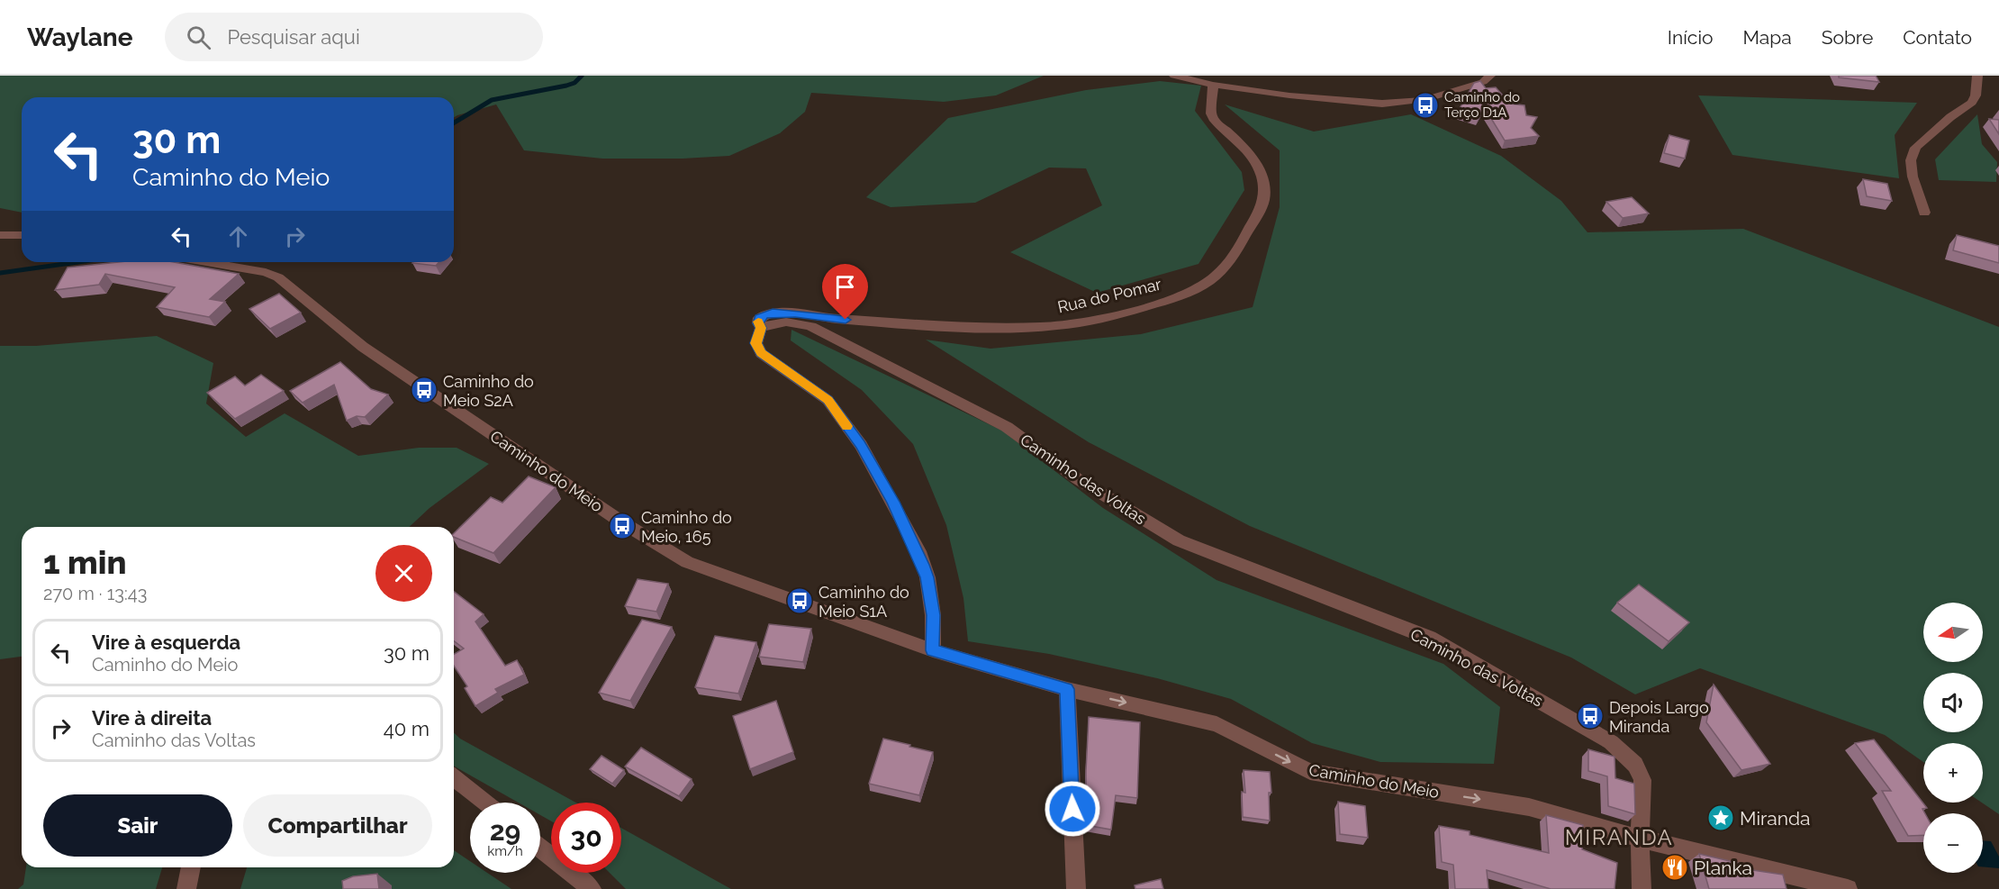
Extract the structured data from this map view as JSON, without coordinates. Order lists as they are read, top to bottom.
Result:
{
  "streets": {
    "street": ["Rua do Pomar", "Caminho do Meio", "Caminho das Voltas"]
  },
  "crossings": [
    ["Rua do Pomar", "Caminho das Voltas"],
    ["Caminho do Meio", "Caminho das Voltas"]
  ],
  "districts": ["MIRANDA"],
  "places": {
    "bus stop": [
      "Caminho do Terço D1A",
      "Caminho do Meio S2A",
      "Caminho do Meio, 165",
      "Caminho do Meio S1A",
      "Depois Largo Miranda"
    ],
    "place": ["Miranda"],
    "restaurant": ["Planka"]
  },
  "north": "left",
  "page": {
    "header": "Waylane",
    "search": "Pesquisar aqui",
    "nav": [
      "Início",
      "Mapa",
      "Sobre",
      "Contato"
    ],
    "turn": ["30 m", "Caminho do Meio"],
    "heading": ["1 min", "270 m · 13:43"],
    "map_buttons": ["+", "−"],
    "list": [
      {
        "name": "Vire à esquerda",
        "note": "Caminho do Meio",
        "value": "30 m"
      },
      {
        "name": "Vire à direita",
        "note": "Caminho das Voltas",
        "value": "40 m"
      }
    ],
    "buttons": ["Sair", "Compartilhar"],
    "speed": "29 km/h",
    "limit": "30"
  }
}
